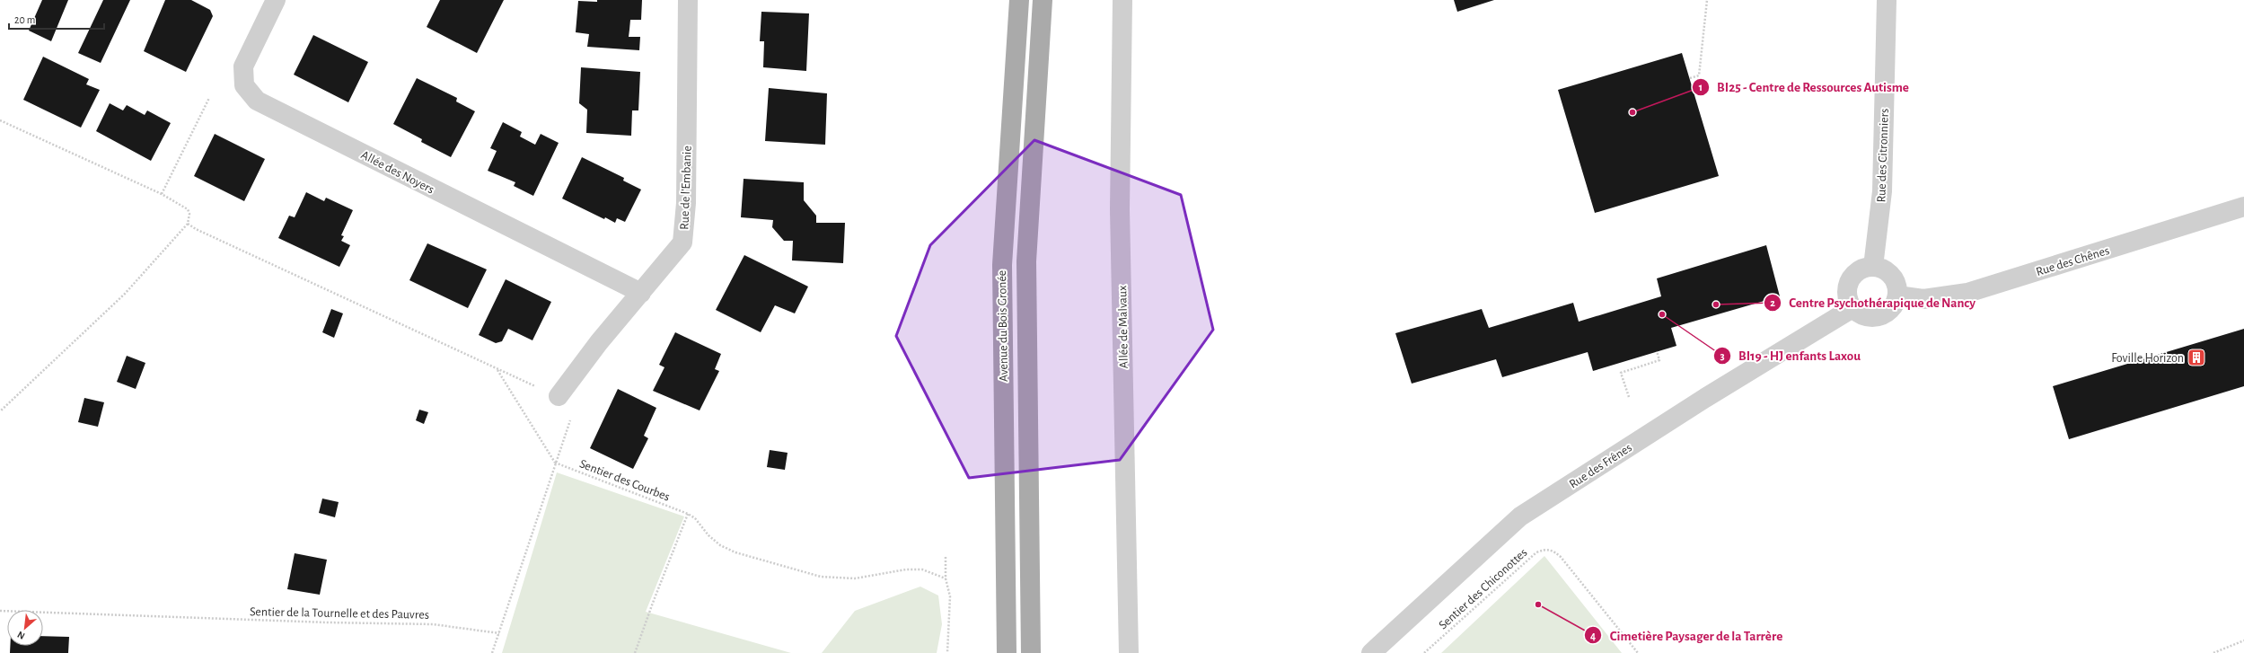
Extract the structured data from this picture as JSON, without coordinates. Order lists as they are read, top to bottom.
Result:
{
  "streets": {
    "main road": ["Avenue du Bois Gronée"],
    "street": [
      "Rue des Citronniers",
      "Allée des Noyers",
      "Rue de l'Embanie",
      "Rue des Chênes",
      "Allée de Malvaux",
      "Rue des Frênes"
    ],
    "path": ["Sentier des Courbes", "Sentier des Chiconottes", "Sentier de la Tournelle et des Pauvres"]
  },
  "crossings": [
    ["Rue des Citronniers", "Rue des Chênes"],
    ["Rue des Citronniers", "Rue des Frênes"],
    ["Allée des Noyers", "Rue de l'Embanie"],
    ["Rue des Chênes", "Rue des Frênes"]
  ],
  "places": {
    "other": [
      "BI25 - Centre de Ressources Autisme",
      "Centre Psychothérapique de Nancy",
      "BI19 - HJ enfants Laxou",
      "Cimetière Paysager de la Tarrère"
    ],
    "building": ["Foville Horizon"]
  },
  "scale_bar": "20 m",
  "north": "bottom left"
}
